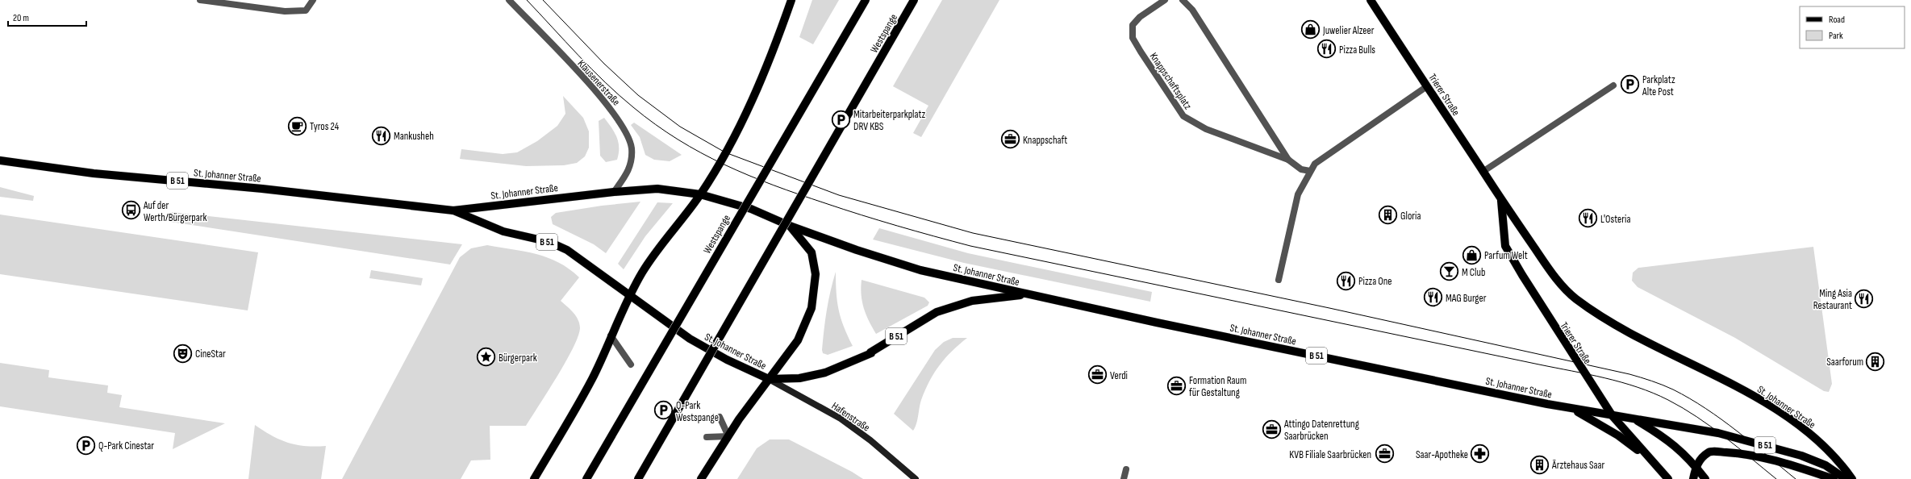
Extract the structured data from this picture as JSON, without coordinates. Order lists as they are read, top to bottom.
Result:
{
  "streets": {
    "main road": [
      "Westspange",
      "Trierer Straße",
      "St. Johanner Straße",
      "B 51"
    ],
    "street": ["Knappschaftsplatz", "Klausenerstraße", "Hafenstraße"]
  },
  "crossings": [
    ["Klausenerstraße", "St. Johanner Straße"],
    ["Trierer Straße", "St. Johanner Straße"],
    ["St. Johanner Straße", "B 51"],
    ["St. Johanner Straße", "Hafenstraße"]
  ],
  "places": {
    "shop": ["Juwelier Alzeer", "Parfum Welt"],
    "restaurant": [
      "Pizza Bulls",
      "Mankusheh",
      "L'Osteria",
      "Pizza One",
      "MAG Burger",
      "Ming Asia Restaurant"
    ],
    "parking": [
      "Parkplatz Alte Post",
      "Mitarbeiterparkplatz DRV KBS",
      "Q-Park Westspange",
      "Q-Park Cinestar"
    ],
    "cafe": ["Tyros 24"],
    "office": [
      "Knappschaft",
      "Verdi",
      "Formation Raum für Gestaltung",
      "Attingo Datenrettung Saarbrücken",
      "KVB Filiale Saarbrücken"
    ],
    "bus stop": ["Auf der Werth/Bürgerpark"],
    "building": ["Gloria", "Saarforum", "Ärztehaus Saar"],
    "bar": ["M Club"],
    "theatre": ["CineStar"],
    "place": ["Bürgerpark"],
    "pharmacy": ["Saar-Apotheke"]
  },
  "legend": ["Road", "Park"],
  "scale_bar": "20 m"
}
